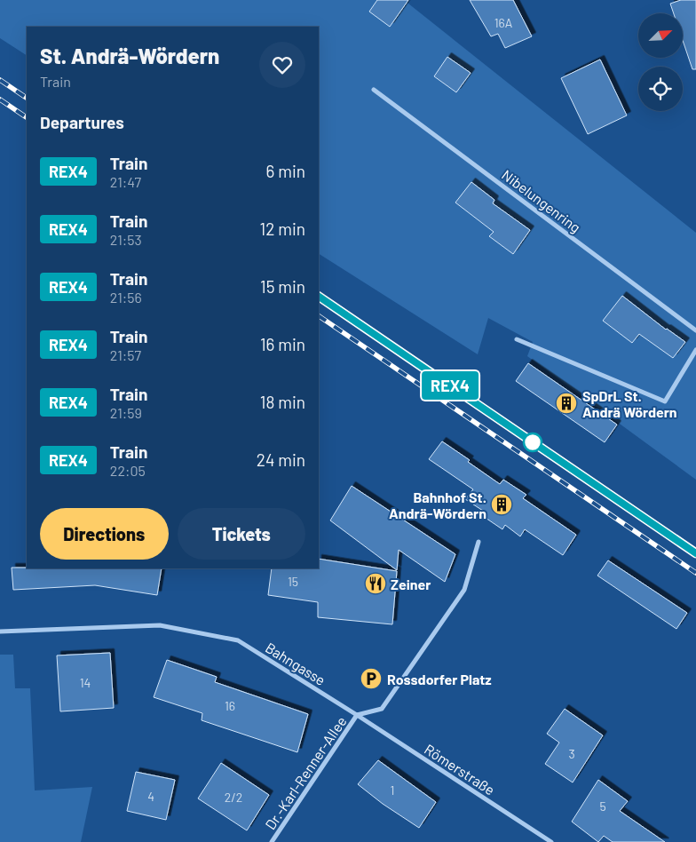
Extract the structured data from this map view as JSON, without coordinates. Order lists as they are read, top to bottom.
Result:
{
  "streets": {
    "street": [
      "Nibelungenring",
      "Bahngasse",
      "Römerstraße",
      "Dr.-Karl-Renner-Allee"
    ]
  },
  "crossings": [
    ["Bahngasse", "Römerstraße"],
    ["Bahngasse", "Dr.-Karl-Renner-Allee"],
    ["Römerstraße", "Dr.-Karl-Renner-Allee"]
  ],
  "places": {
    "building": ["SpDrL St. Andrä Wördern", "Bahnhof St. Andrä-Wördern"],
    "restaurant": ["Zeiner"],
    "parking": ["Rossdorfer Platz"]
  },
  "house_numbers": [
    "16A",
    "15",
    "14",
    "16",
    "3",
    "1",
    "4",
    "2/2",
    "5"
  ],
  "north": "top right",
  "page": {
    "on_map": "REX4",
    "heading": [
      ["St. Andrä-Wördern", "Train"],
      "Departures"
    ],
    "list": [
      {
        "mark": "REX4",
        "name": "Train",
        "note": "21:47",
        "value": "6 min"
      },
      {
        "mark": "REX4",
        "name": "Train",
        "note": "21:53",
        "value": "12 min"
      },
      {
        "mark": "REX4",
        "name": "Train",
        "note": "21:56",
        "value": "15 min"
      },
      {
        "mark": "REX4",
        "name": "Train",
        "note": "21:57",
        "value": "16 min"
      },
      {
        "mark": "REX4",
        "name": "Train",
        "note": "21:59",
        "value": "18 min"
      },
      {
        "mark": "REX4",
        "name": "Train",
        "note": "22:05",
        "value": "24 min"
      }
    ],
    "buttons": ["Directions", "Tickets"]
  }
}
